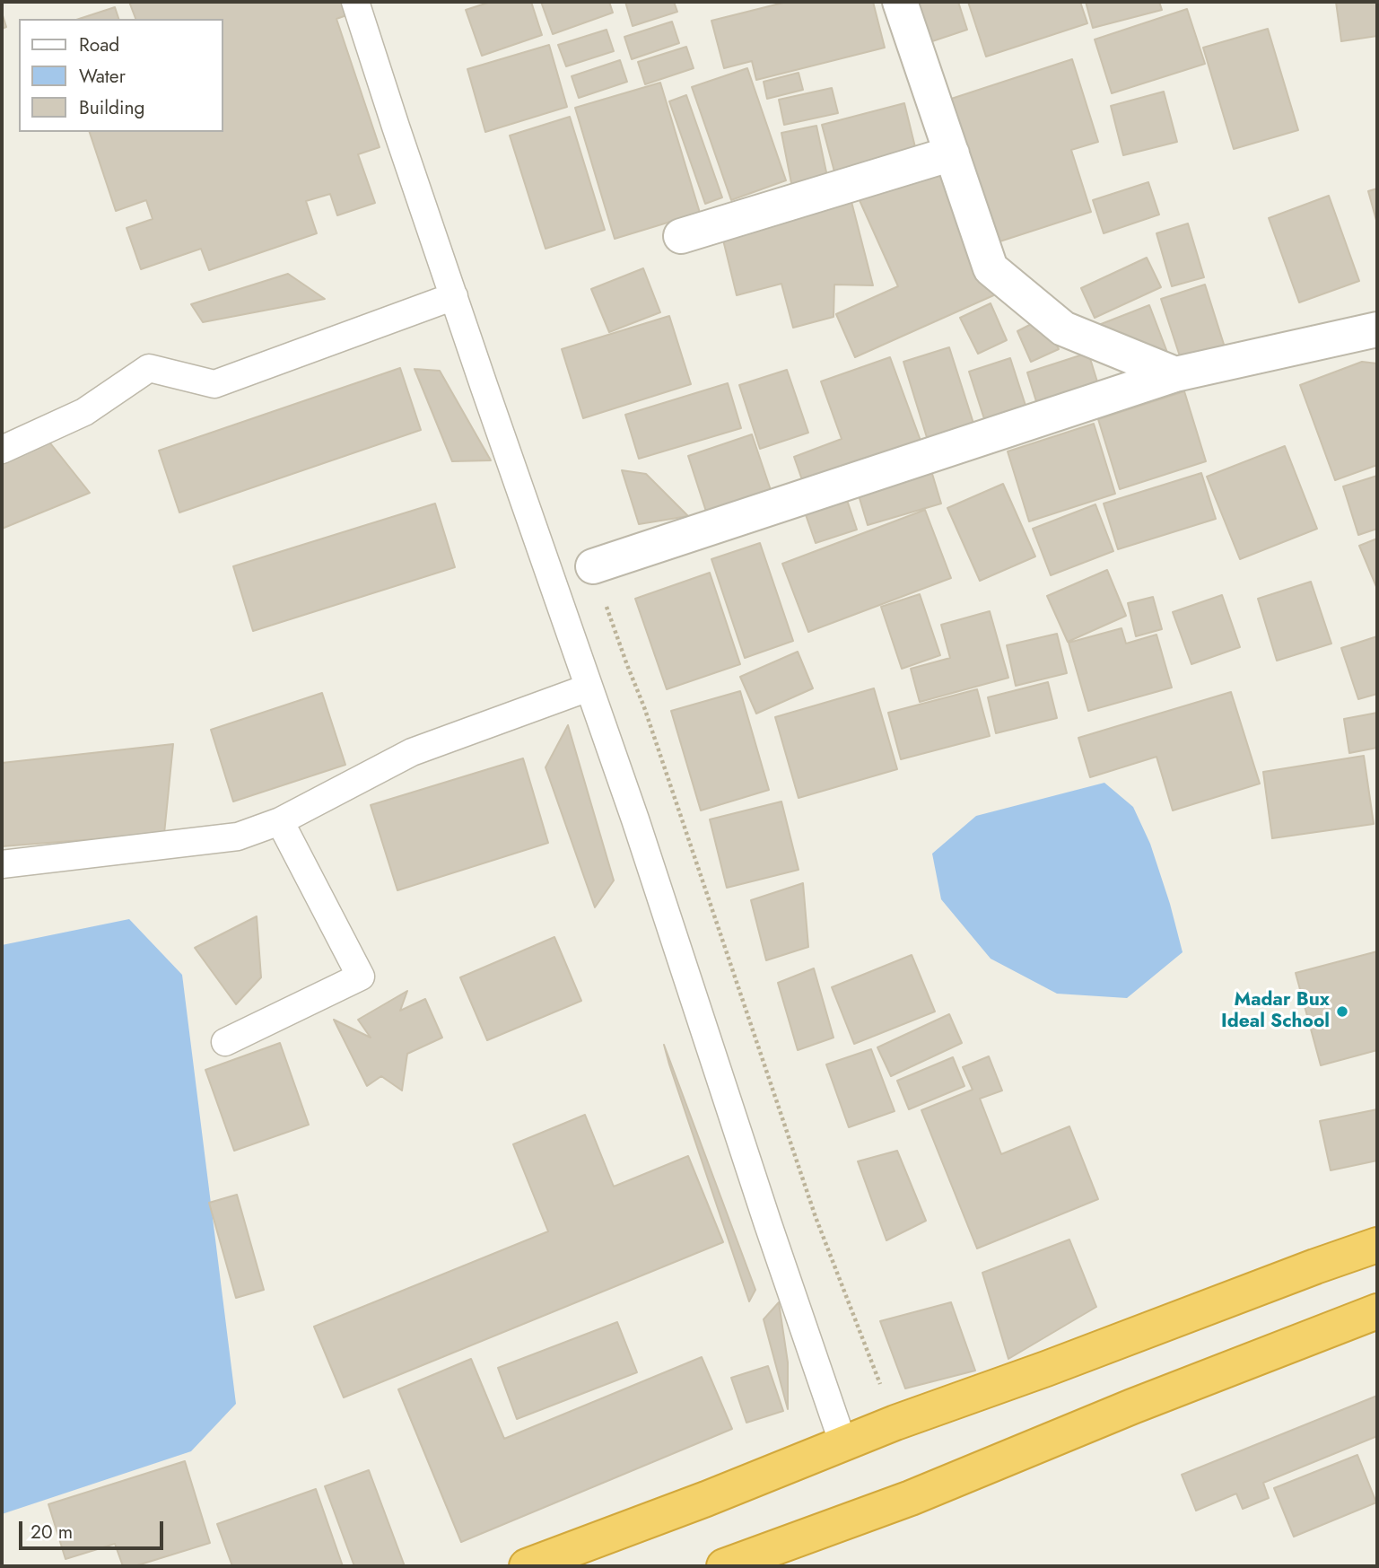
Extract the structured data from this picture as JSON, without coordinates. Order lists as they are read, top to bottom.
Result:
{
  "places": ["Madar Bux Ideal School"],
  "legend": ["Road", "Water", "Building"],
  "scale_bar": "20 m"
}
